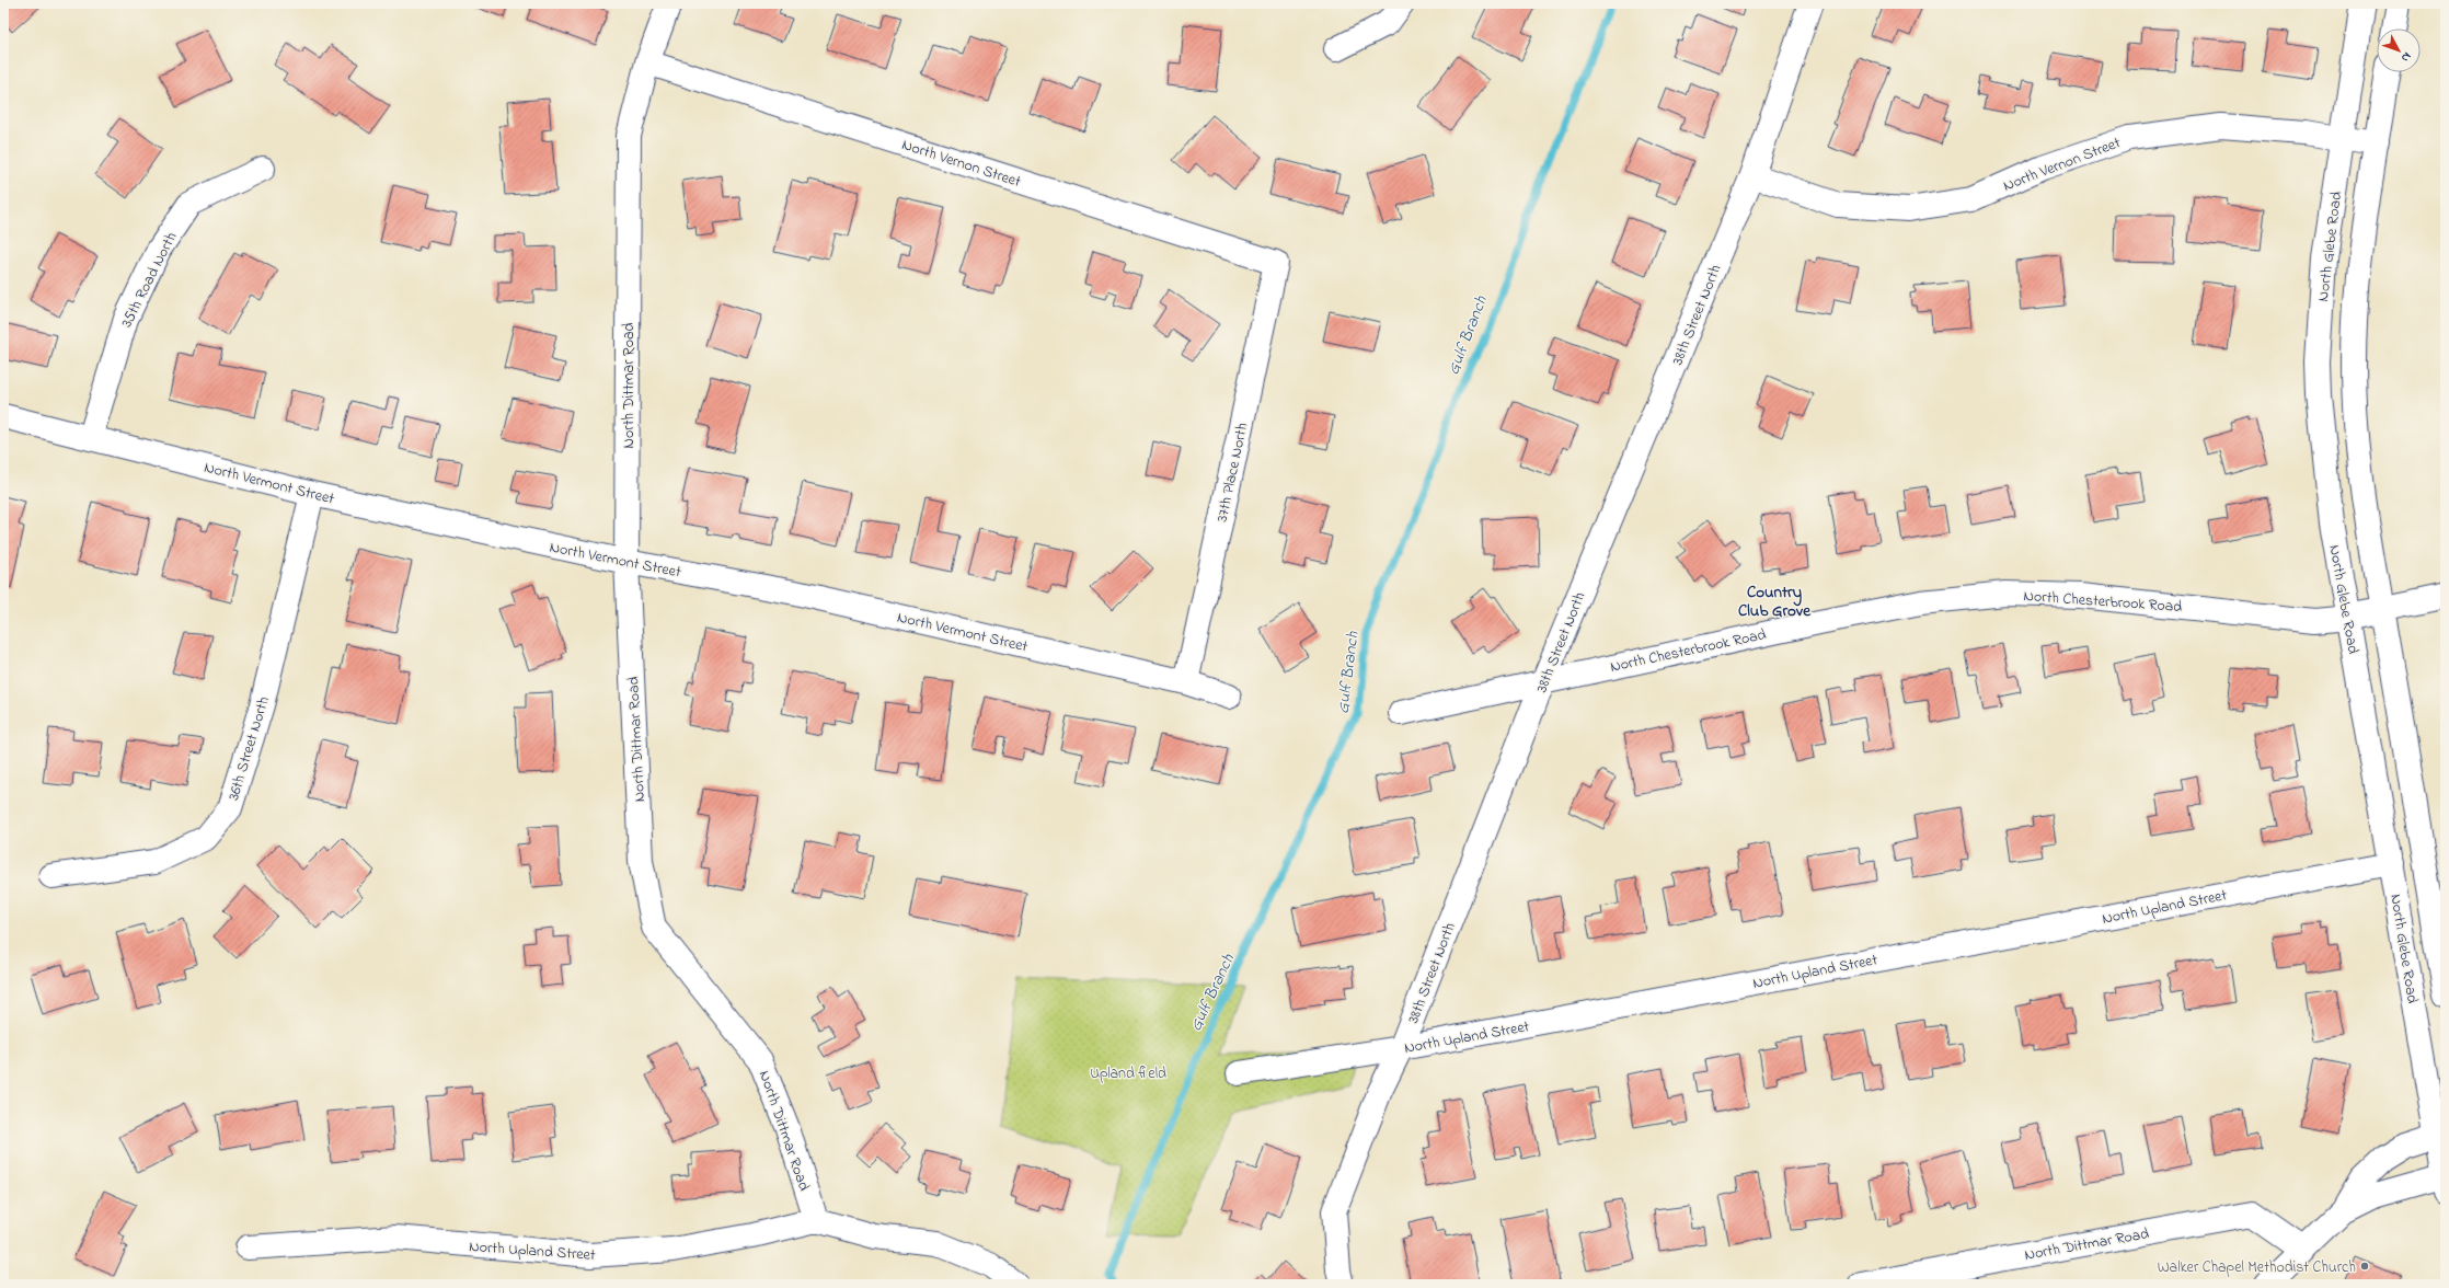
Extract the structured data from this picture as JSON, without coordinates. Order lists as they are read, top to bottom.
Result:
{
  "streets": {
    "street": [
      "North Vernon Street",
      "North Glebe Road",
      "35th Road North",
      "38th Street North",
      "North Dittmar Road",
      "37th Place North",
      "North Vermont Street",
      "North Chesterbrook Road",
      "36th Street North",
      "North Upland Street"
    ]
  },
  "crossings": [
    ["North Vernon Street", "North Glebe Road"],
    ["North Vernon Street", "38th Street North"],
    ["North Vernon Street", "North Dittmar Road"],
    ["North Vernon Street", "37th Place North"],
    ["North Glebe Road", "North Chesterbrook Road"],
    ["North Glebe Road", "North Upland Street"],
    ["35th Road North", "North Vermont Street"],
    ["38th Street North", "North Chesterbrook Road"],
    ["38th Street North", "North Upland Street"],
    ["North Dittmar Road", "North Vermont Street"],
    ["North Dittmar Road", "North Upland Street"],
    ["37th Place North", "North Vermont Street"],
    ["North Vermont Street", "36th Street North"]
  ],
  "districts": ["Country Club Grove"],
  "water": ["Gulf Branch"],
  "parks": ["Upland field"],
  "places": ["Walker Chapel Methodist Church"],
  "north": "bottom right"
}
